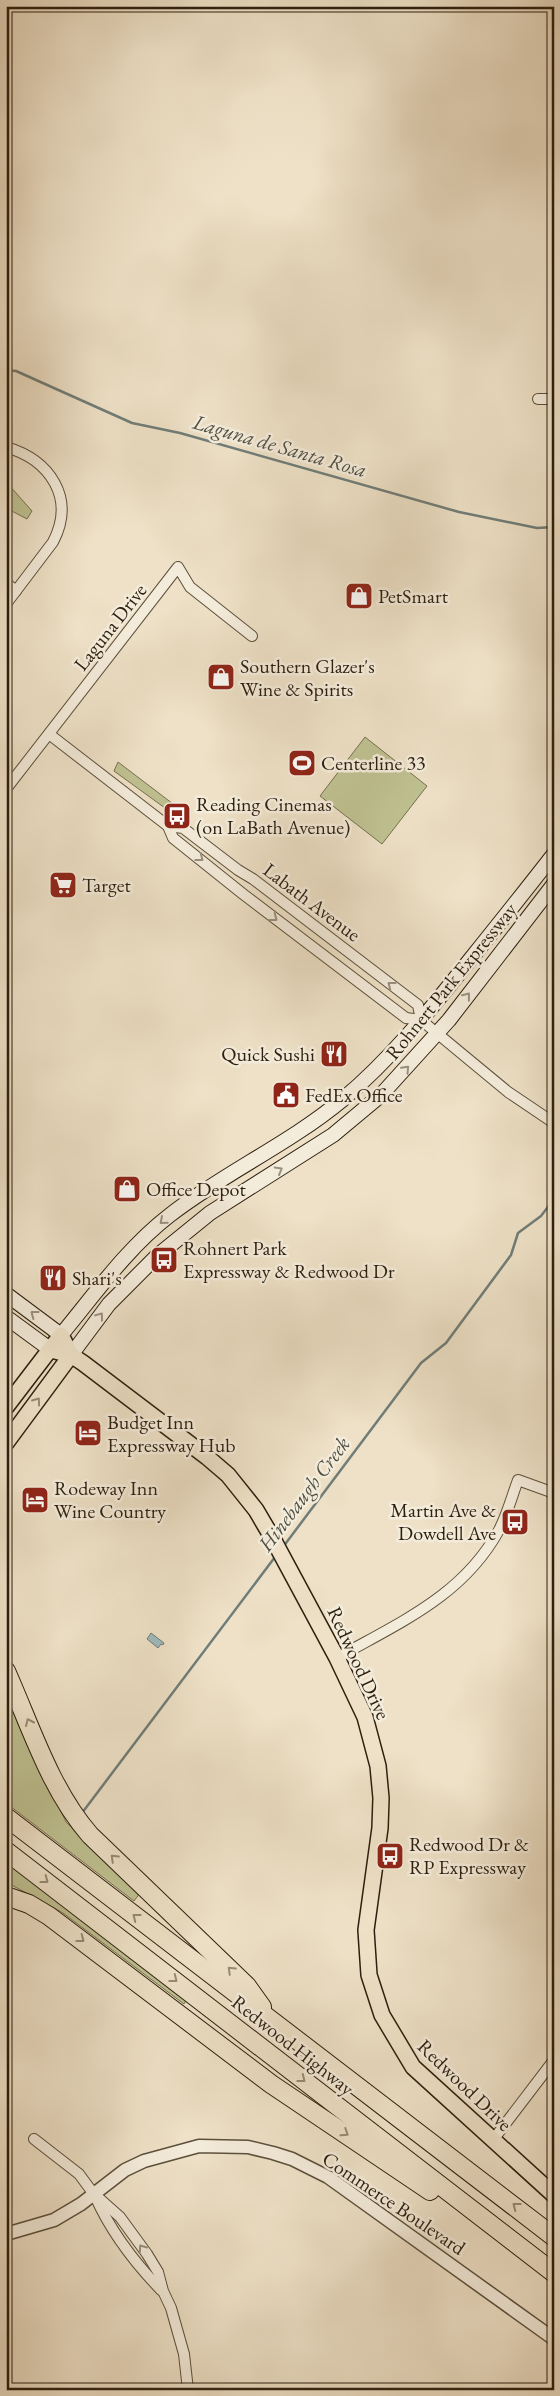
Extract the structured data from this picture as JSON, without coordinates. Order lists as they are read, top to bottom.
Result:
{
  "streets": {
    "highway": ["Redwood Highway"],
    "main road": ["Rohnert Park Expressway", "Redwood Drive"],
    "street": ["Laguna Drive", "Labath Avenue", "Commerce Boulevard"]
  },
  "crossings": [
    ["Laguna Drive", "Labath Avenue"],
    ["Labath Avenue", "Rohnert Park Expressway"],
    ["Rohnert Park Expressway", "Redwood Drive"]
  ],
  "water": ["Laguna de Santa Rosa", "Hinebaugh Creek"],
  "places": {
    "shop": ["PetSmart", "Southern Glazer's Wine & Spirits", "Office Depot"],
    "sports": ["Centerline 33"],
    "bus stop": [
      "Reading Cinemas (on LaBath Avenue)",
      "Rohnert Park Expressway & Redwood Dr",
      "Martin Ave & Dowdell Ave",
      "Redwood Dr & RP Expressway"
    ],
    "supermarket": ["Target"],
    "restaurant": ["Quick Sushi", "Shari's"],
    "public building": ["FedEx Office"],
    "hotel": ["Budget Inn Expressway Hub", "Rodeway Inn Wine Country"]
  }
}
